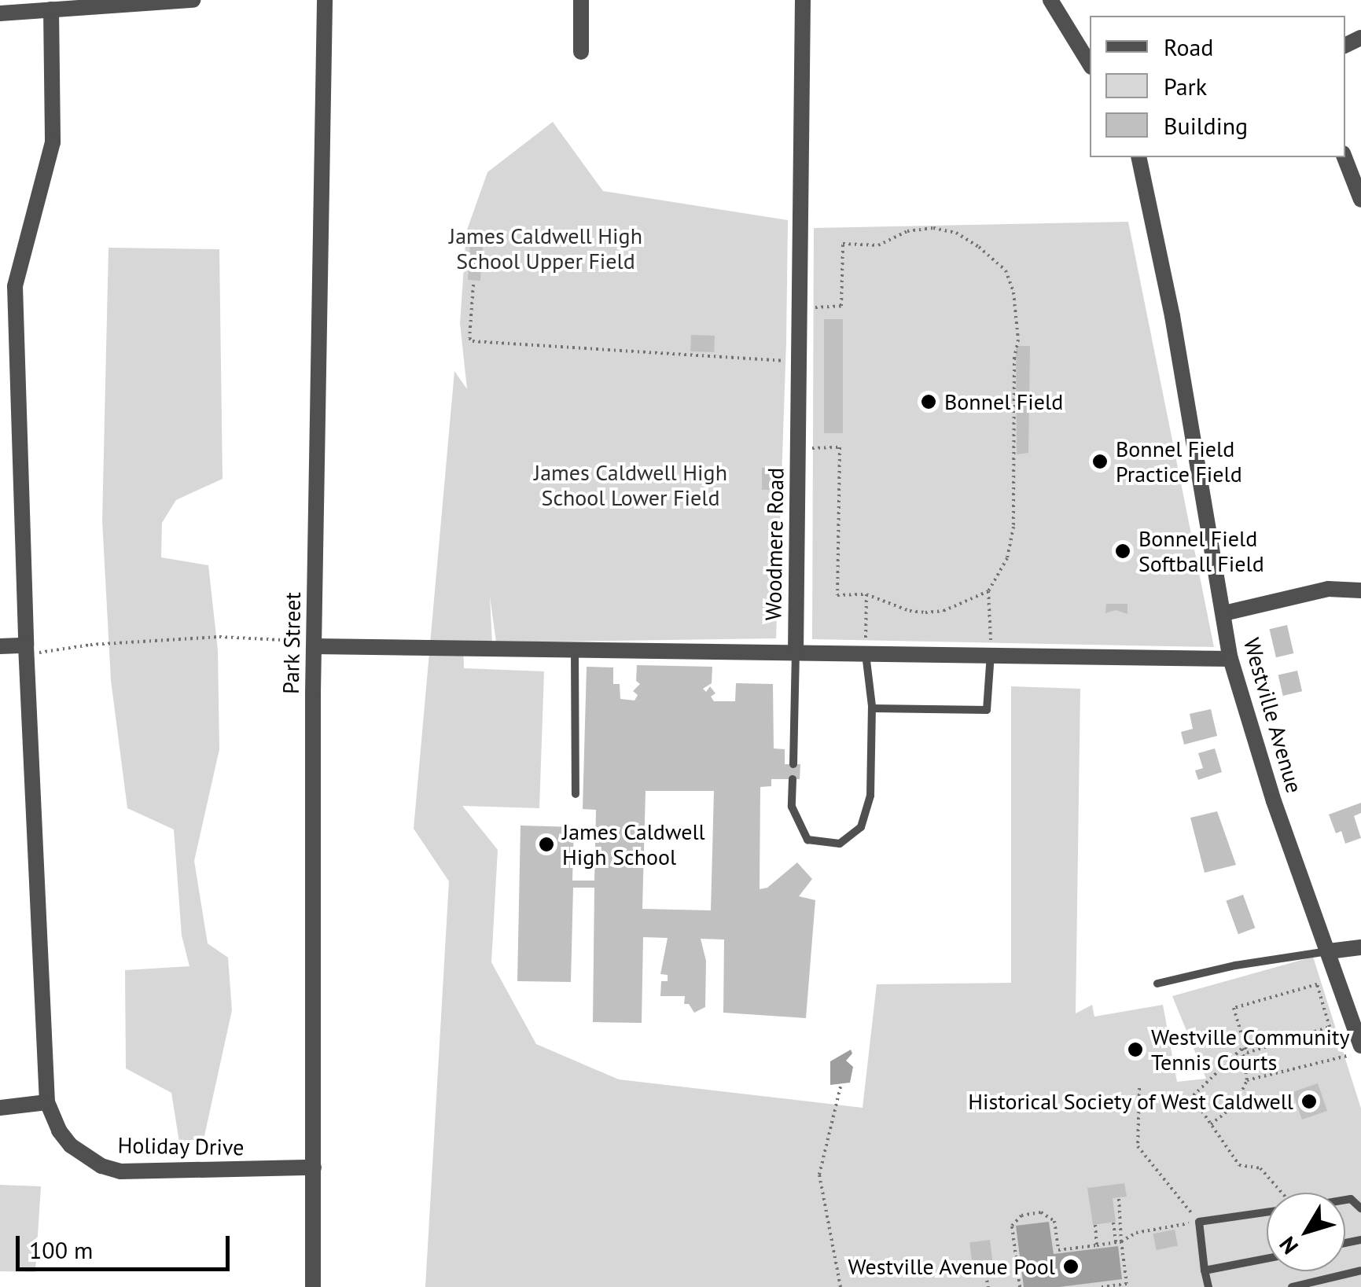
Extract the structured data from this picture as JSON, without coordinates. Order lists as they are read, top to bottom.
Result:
{
  "streets": {
    "street": [
      "Woodmere Road",
      "Park Street",
      "Westville Avenue",
      "Holiday Drive"
    ]
  },
  "crossings": [
    ["Park Street", "Holiday Drive"]
  ],
  "parks": ["James Caldwell High School Upper Field", "James Caldwell High School Lower Field"],
  "places": [
    "Bonnel Field",
    "Bonnel Field Practice Field",
    "Bonnel Field Softball Field",
    "James Caldwell High School",
    "Westville Community Tennis Courts",
    "Historical Society of West Caldwell",
    "Westville Avenue Pool"
  ],
  "legend": ["Road", "Park", "Building"],
  "scale_bar": "100 m",
  "north": "bottom left"
}
